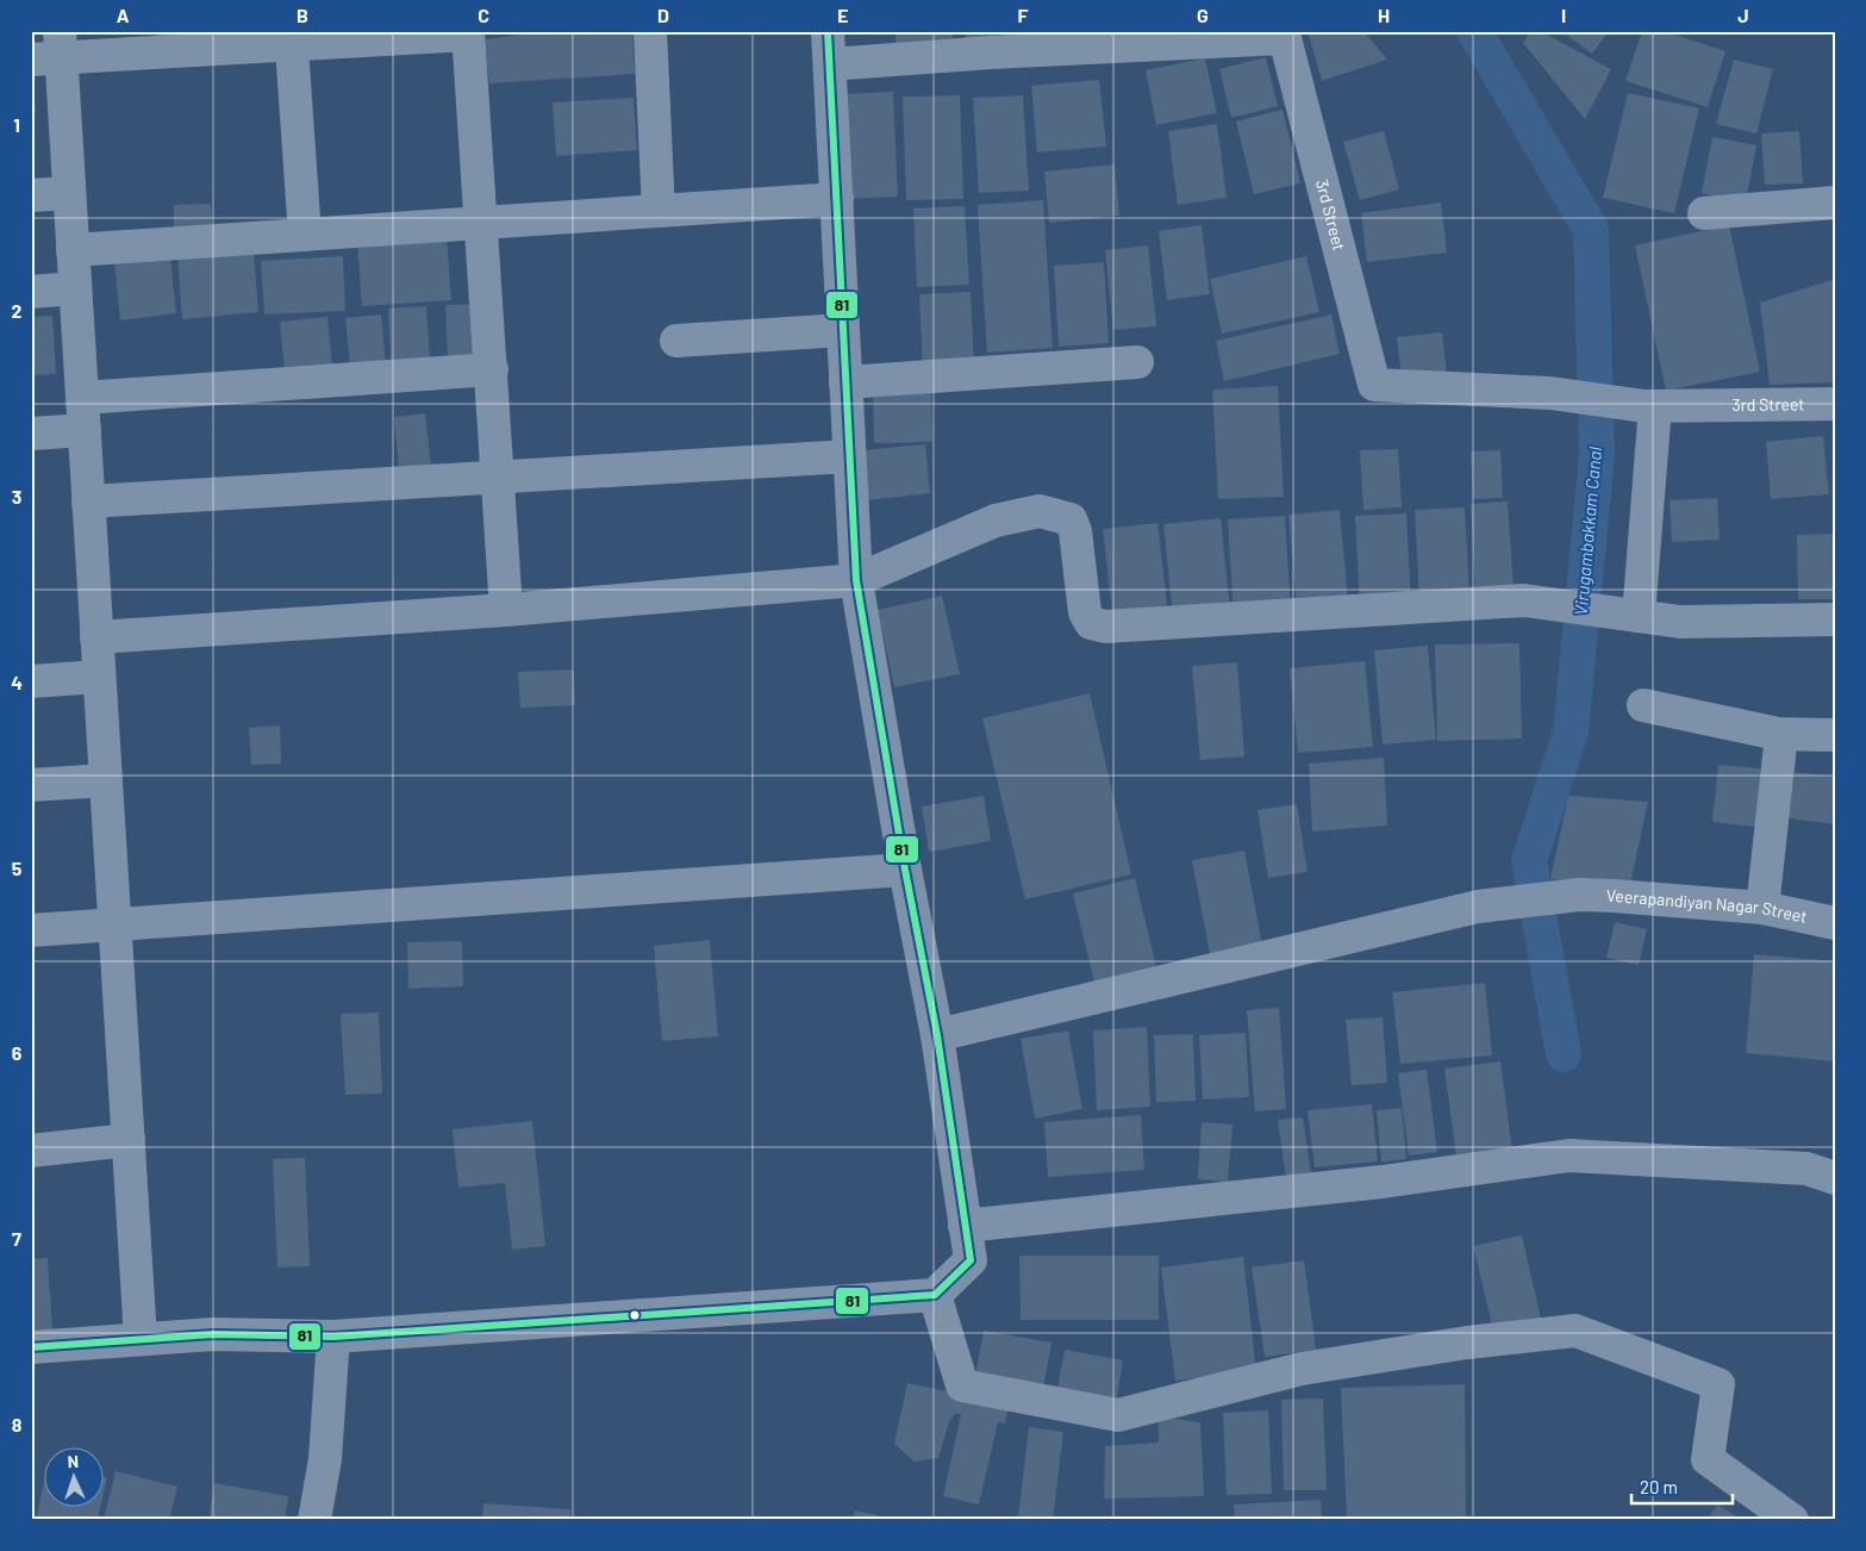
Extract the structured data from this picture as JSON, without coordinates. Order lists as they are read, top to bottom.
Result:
{
  "streets": {
    "street": ["3rd Street", "Veerapandiyan Nagar Street"]
  },
  "water": ["Virugambakkam Canal"],
  "lines": ["transit line 81"],
  "scale_bar": "20 m",
  "north": "top",
  "grid": {
    "columns": [
      "A",
      "B",
      "C",
      "D",
      "E",
      "F",
      "G",
      "H",
      "I",
      "J"
    ],
    "rows": [
      "1",
      "2",
      "3",
      "4",
      "5",
      "6",
      "7",
      "8"
    ]
  }
}
